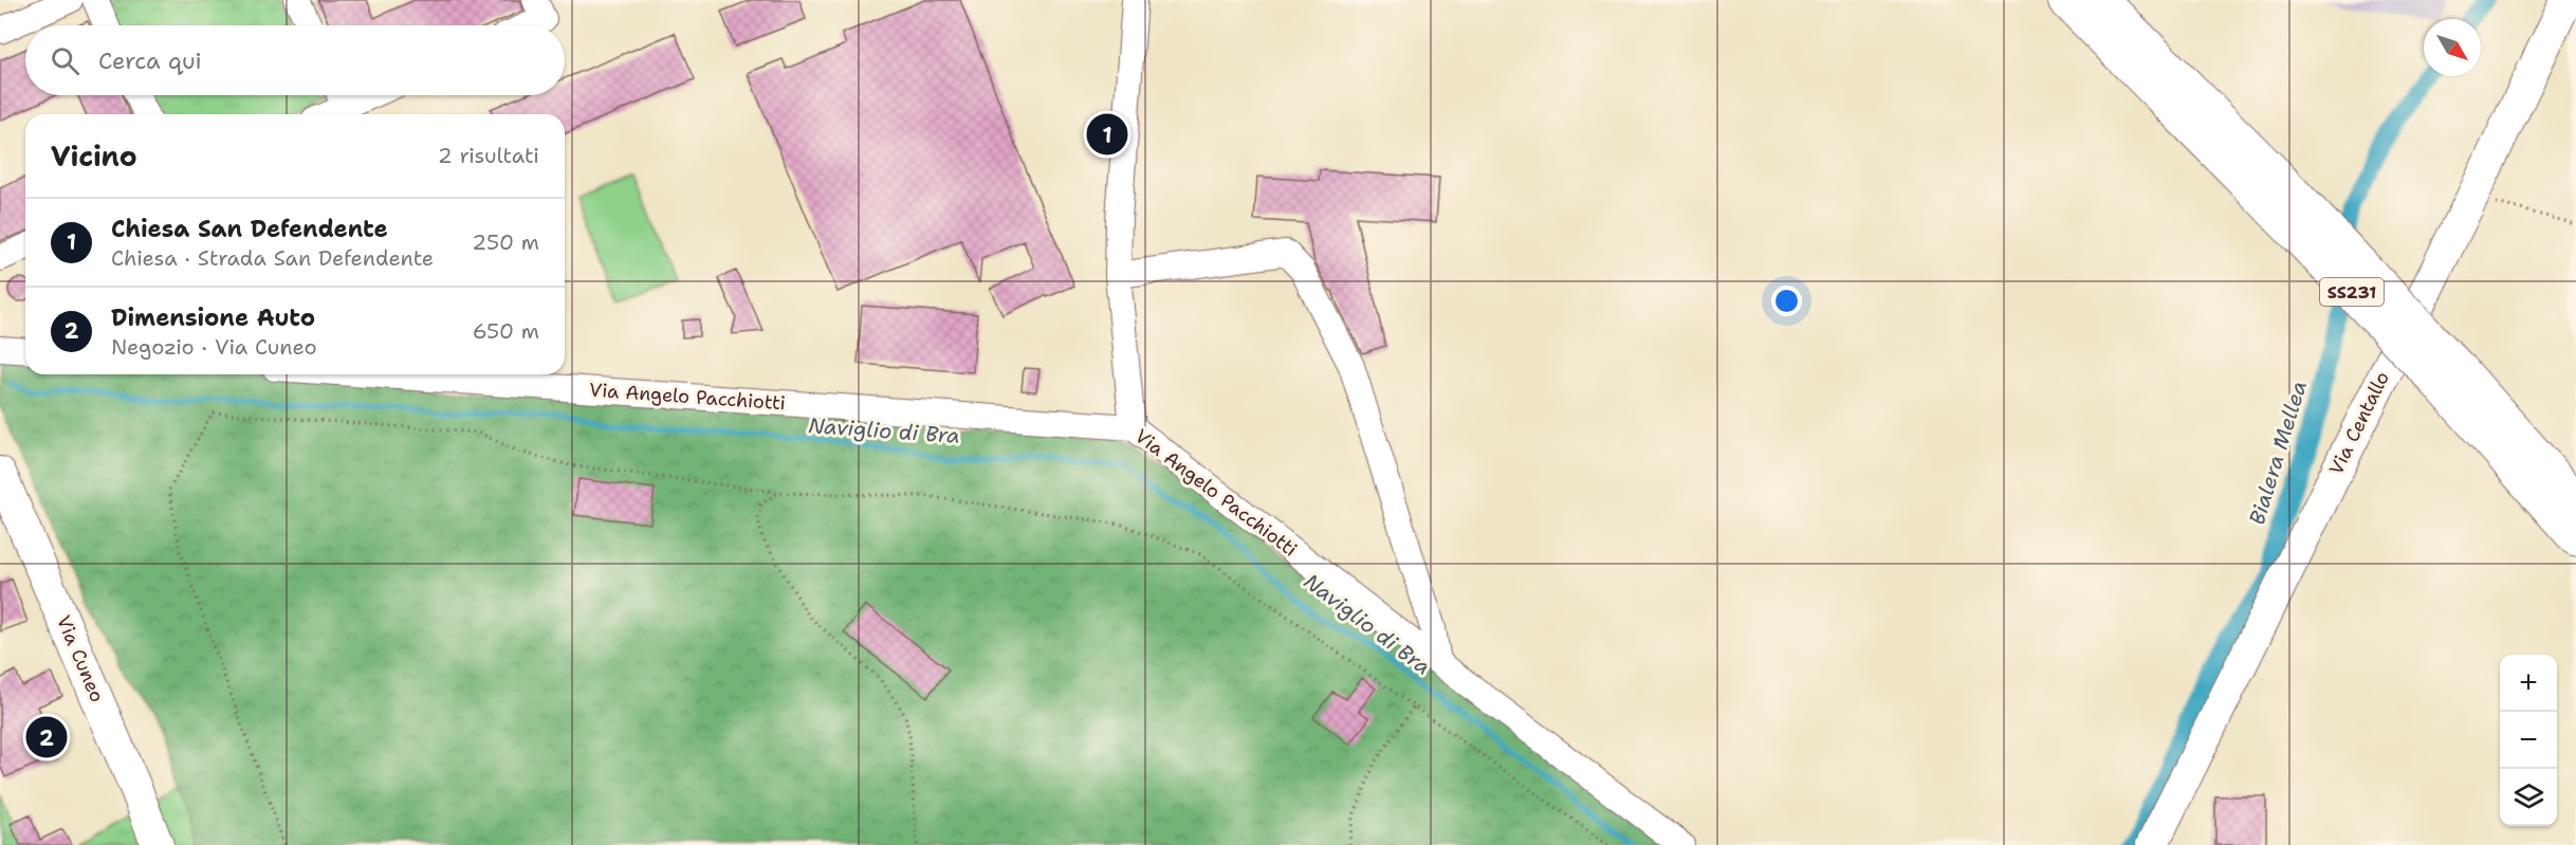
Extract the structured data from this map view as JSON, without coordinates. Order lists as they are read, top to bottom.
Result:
{
  "streets": {
    "highway": ["SS231"],
    "main road": ["Via Centallo", "Via Cuneo"],
    "street": ["Via Angelo Pacchiotti"]
  },
  "water": ["Naviglio di Bra", "Bialera Mellea"],
  "north": "bottom right",
  "page": {
    "search": "Cerca qui",
    "pins": ["1", "2"],
    "heading": ["Vicino", "2 risultati"],
    "list": [
      {
        "mark": "1",
        "name": "Chiesa San Defendente",
        "note": "Chiesa · Strada San Defendente",
        "value": "250 m"
      },
      {
        "mark": "2",
        "name": "Dimensione Auto",
        "note": "Negozio · Via Cuneo",
        "value": "650 m"
      }
    ],
    "map_buttons": ["+", "−"]
  }
}
